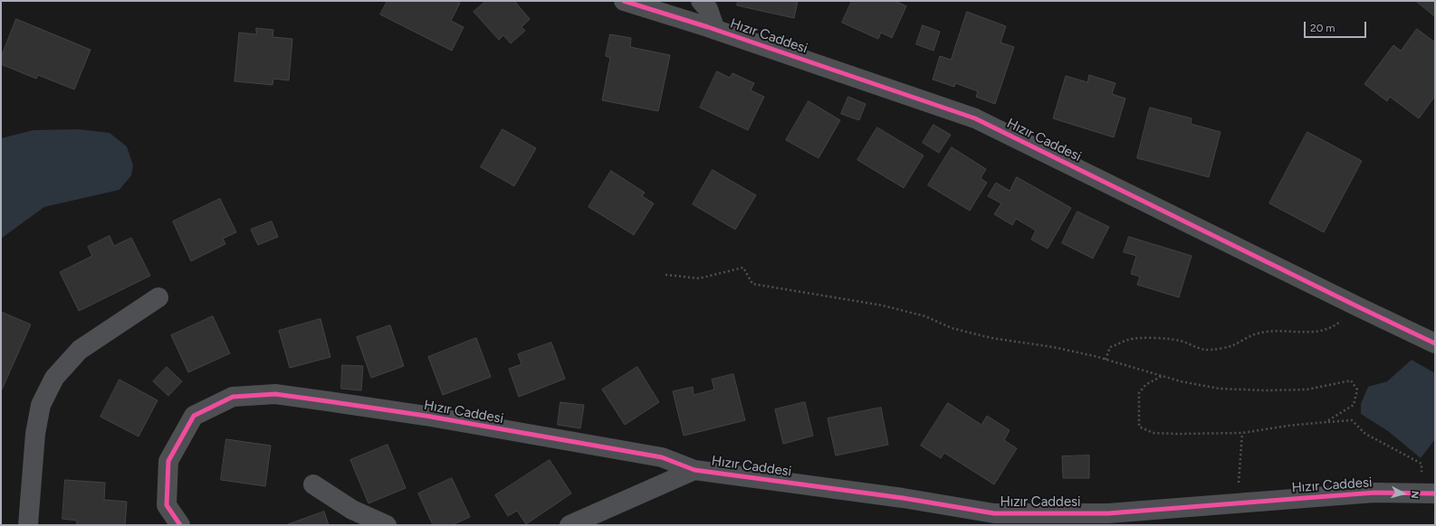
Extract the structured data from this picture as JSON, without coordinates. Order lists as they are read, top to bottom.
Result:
{
  "streets": {
    "street": ["Hızır Caddesi"]
  },
  "scale_bar": "20 m",
  "north": "right"
}
